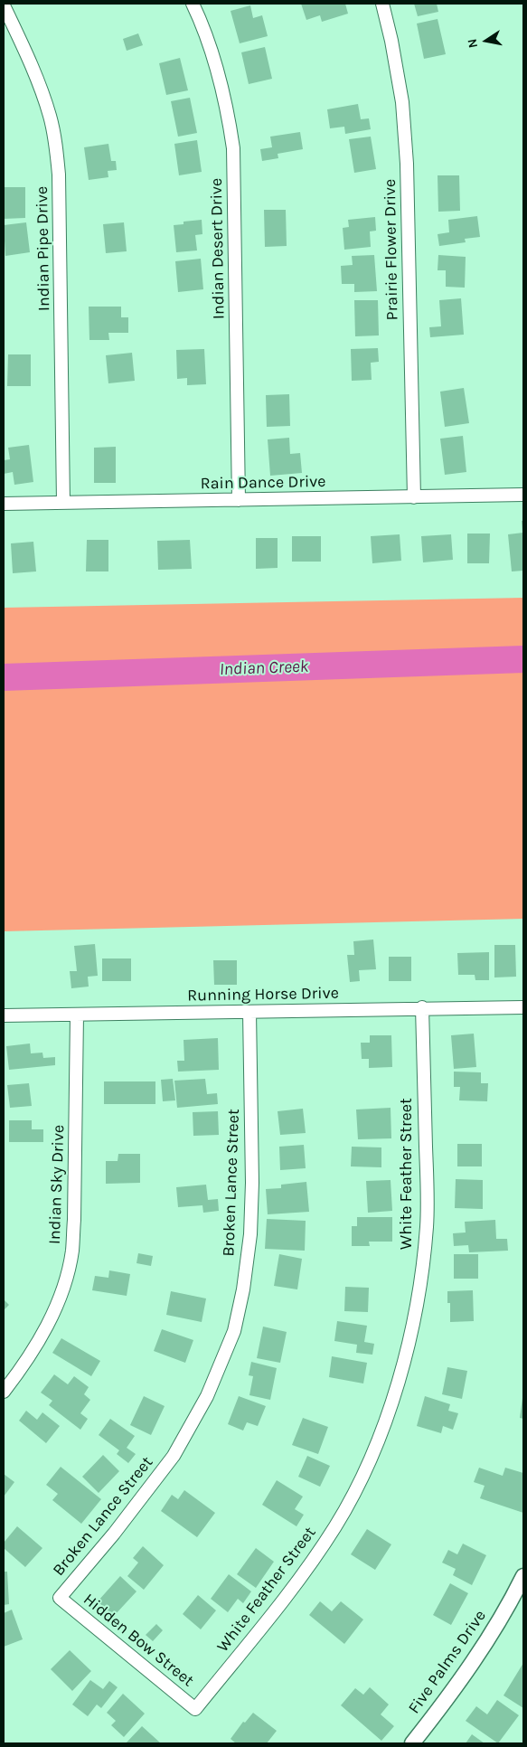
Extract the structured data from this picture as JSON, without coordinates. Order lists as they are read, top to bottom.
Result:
{
  "streets": {
    "street": [
      "Indian Pipe Drive",
      "Indian Desert Drive",
      "Prairie Flower Drive",
      "Rain Dance Drive",
      "Running Horse Drive",
      "White Feather Street",
      "Broken Lance Street",
      "Indian Sky Drive",
      "Hidden Bow Street",
      "Five Palms Drive"
    ]
  },
  "crossings": [
    ["Indian Pipe Drive", "Rain Dance Drive"],
    ["Indian Desert Drive", "Rain Dance Drive"],
    ["Prairie Flower Drive", "Rain Dance Drive"],
    ["Running Horse Drive", "White Feather Street"],
    ["Running Horse Drive", "Broken Lance Street"],
    ["Running Horse Drive", "Indian Sky Drive"],
    ["White Feather Street", "Hidden Bow Street"],
    ["Broken Lance Street", "Hidden Bow Street"]
  ],
  "water": ["Indian Creek"],
  "north": "left"
}
